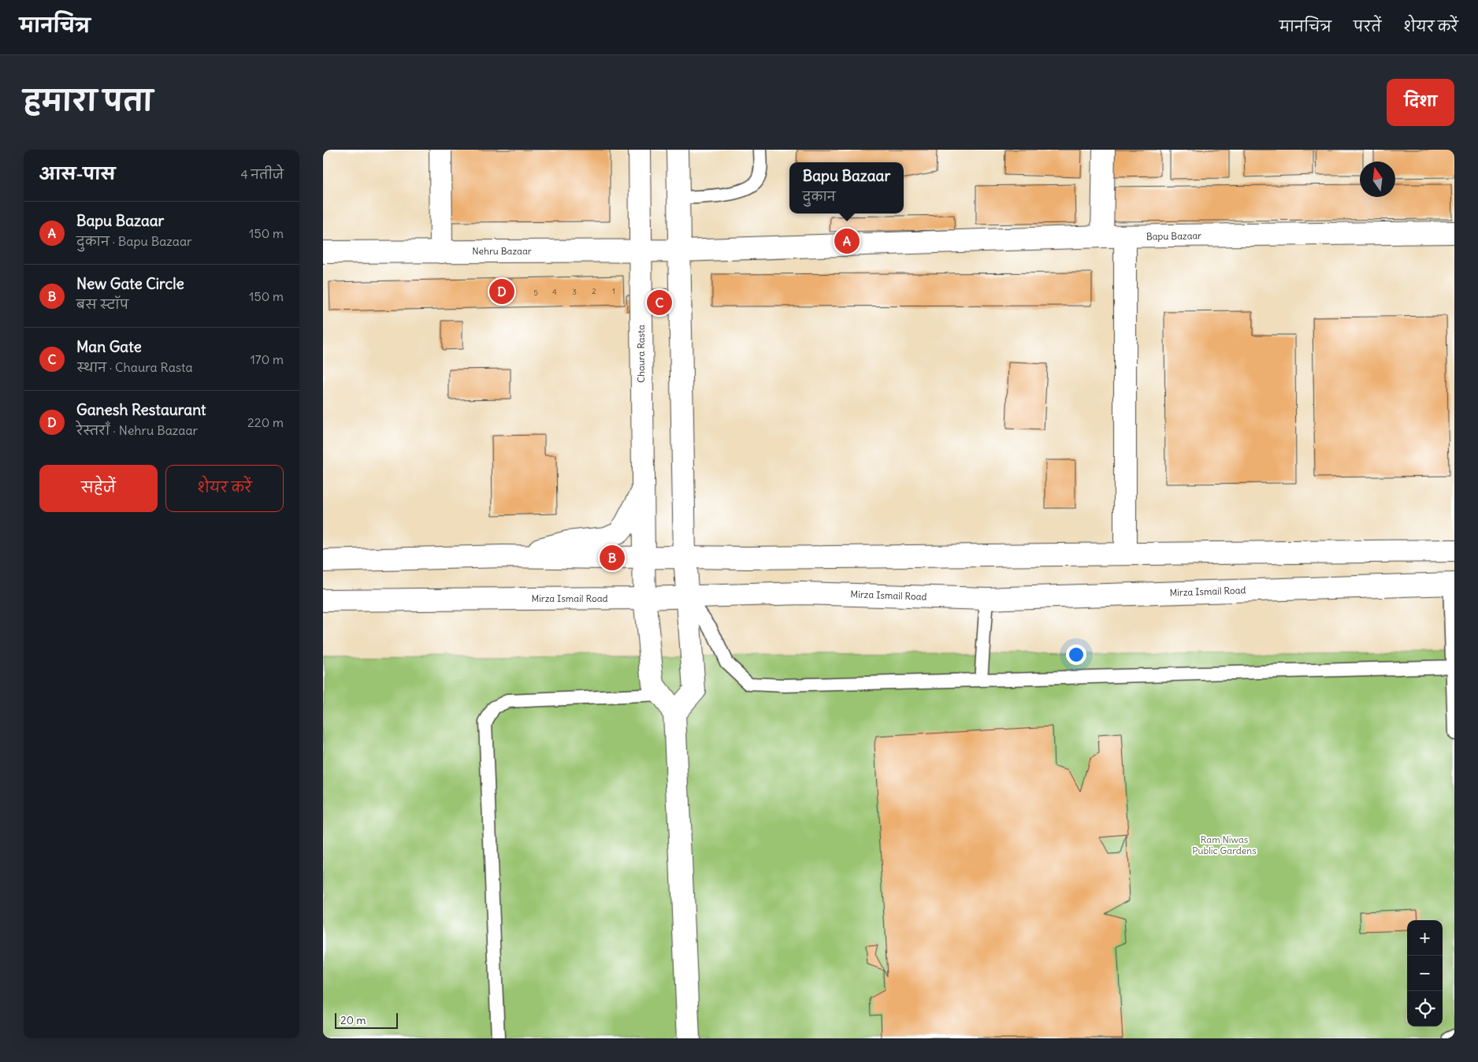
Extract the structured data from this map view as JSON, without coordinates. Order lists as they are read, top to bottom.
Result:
{
  "streets": {
    "main road": [
      "Bapu Bazaar",
      "Nehru Bazaar",
      "Chaura Rasta",
      "Mirza Ismail Road"
    ]
  },
  "crossings": [
    ["Bapu Bazaar", "Nehru Bazaar"],
    ["Nehru Bazaar", "Chaura Rasta"],
    ["Chaura Rasta", "Mirza Ismail Road"]
  ],
  "parks": ["Ram Niwas Public Gardens"],
  "house_numbers": [
    "2",
    "1",
    "4",
    "3",
    "5"
  ],
  "scale_bar": "20 m",
  "north": "top",
  "page": {
    "header": "मानचित्र",
    "nav": ["मानचित्र", "परतें", "शेयर करें"],
    "title": "हमारा पता",
    "buttons": [
      "दिशा",
      ["सहेजें", "शेयर करें"]
    ],
    "heading": ["आस-पास", "4 नतीजे"],
    "popup": ["Bapu Bazaar", "दुकान"],
    "list": [
      {
        "mark": "A",
        "name": "Bapu Bazaar",
        "note": "दुकान · Bapu Bazaar",
        "value": "150 m"
      },
      {
        "mark": "B",
        "name": "New Gate Circle",
        "note": "बस स्टॉप",
        "value": "150 m"
      },
      {
        "mark": "C",
        "name": "Man Gate",
        "note": "स्थान · Chaura Rasta",
        "value": "170 m"
      },
      {
        "mark": "D",
        "name": "Ganesh Restaurant",
        "note": "रेस्तराँ · Nehru Bazaar",
        "value": "220 m"
      }
    ],
    "pins": [
      "A",
      "D",
      "C",
      "B"
    ],
    "map_buttons": ["+", "−"],
    "scale": "20 m"
  }
}
